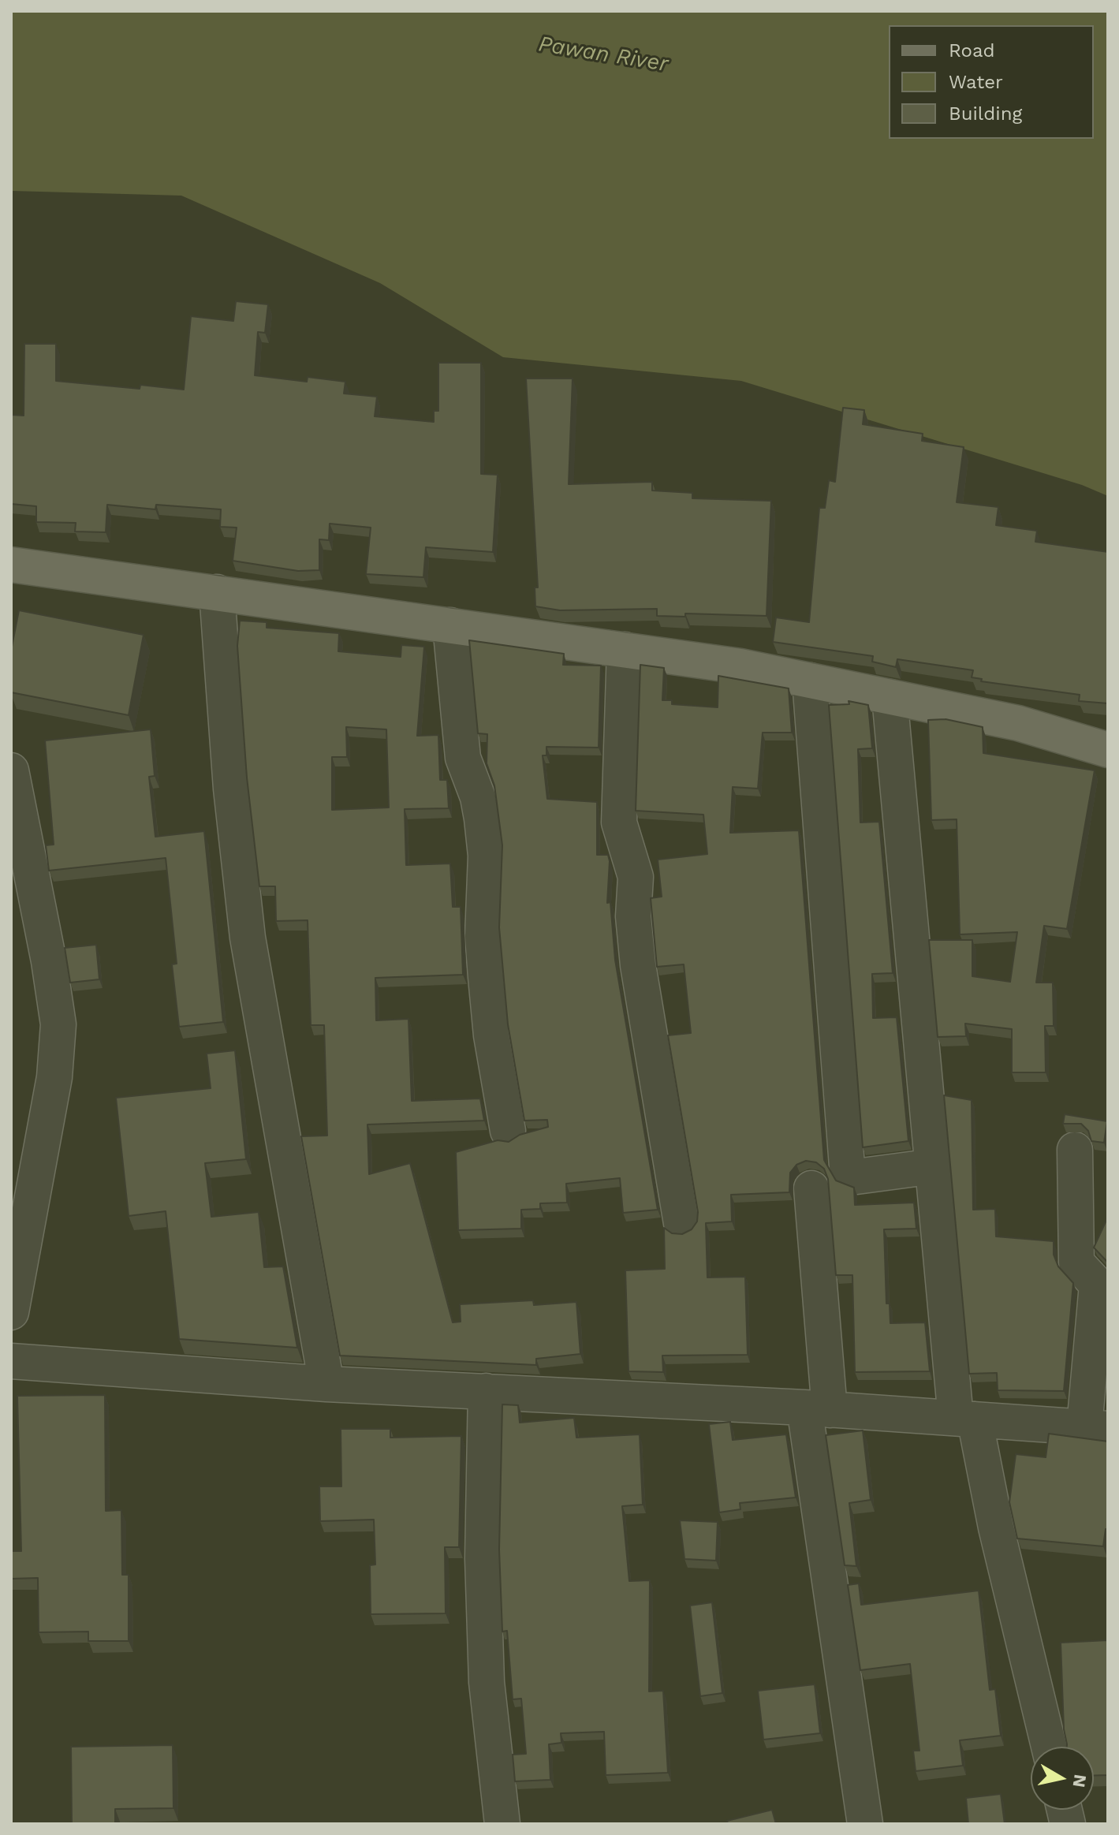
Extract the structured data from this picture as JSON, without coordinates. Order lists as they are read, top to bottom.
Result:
{
  "water": ["Pawan River"],
  "legend": ["Road", "Water", "Building"],
  "north": "right"
}
